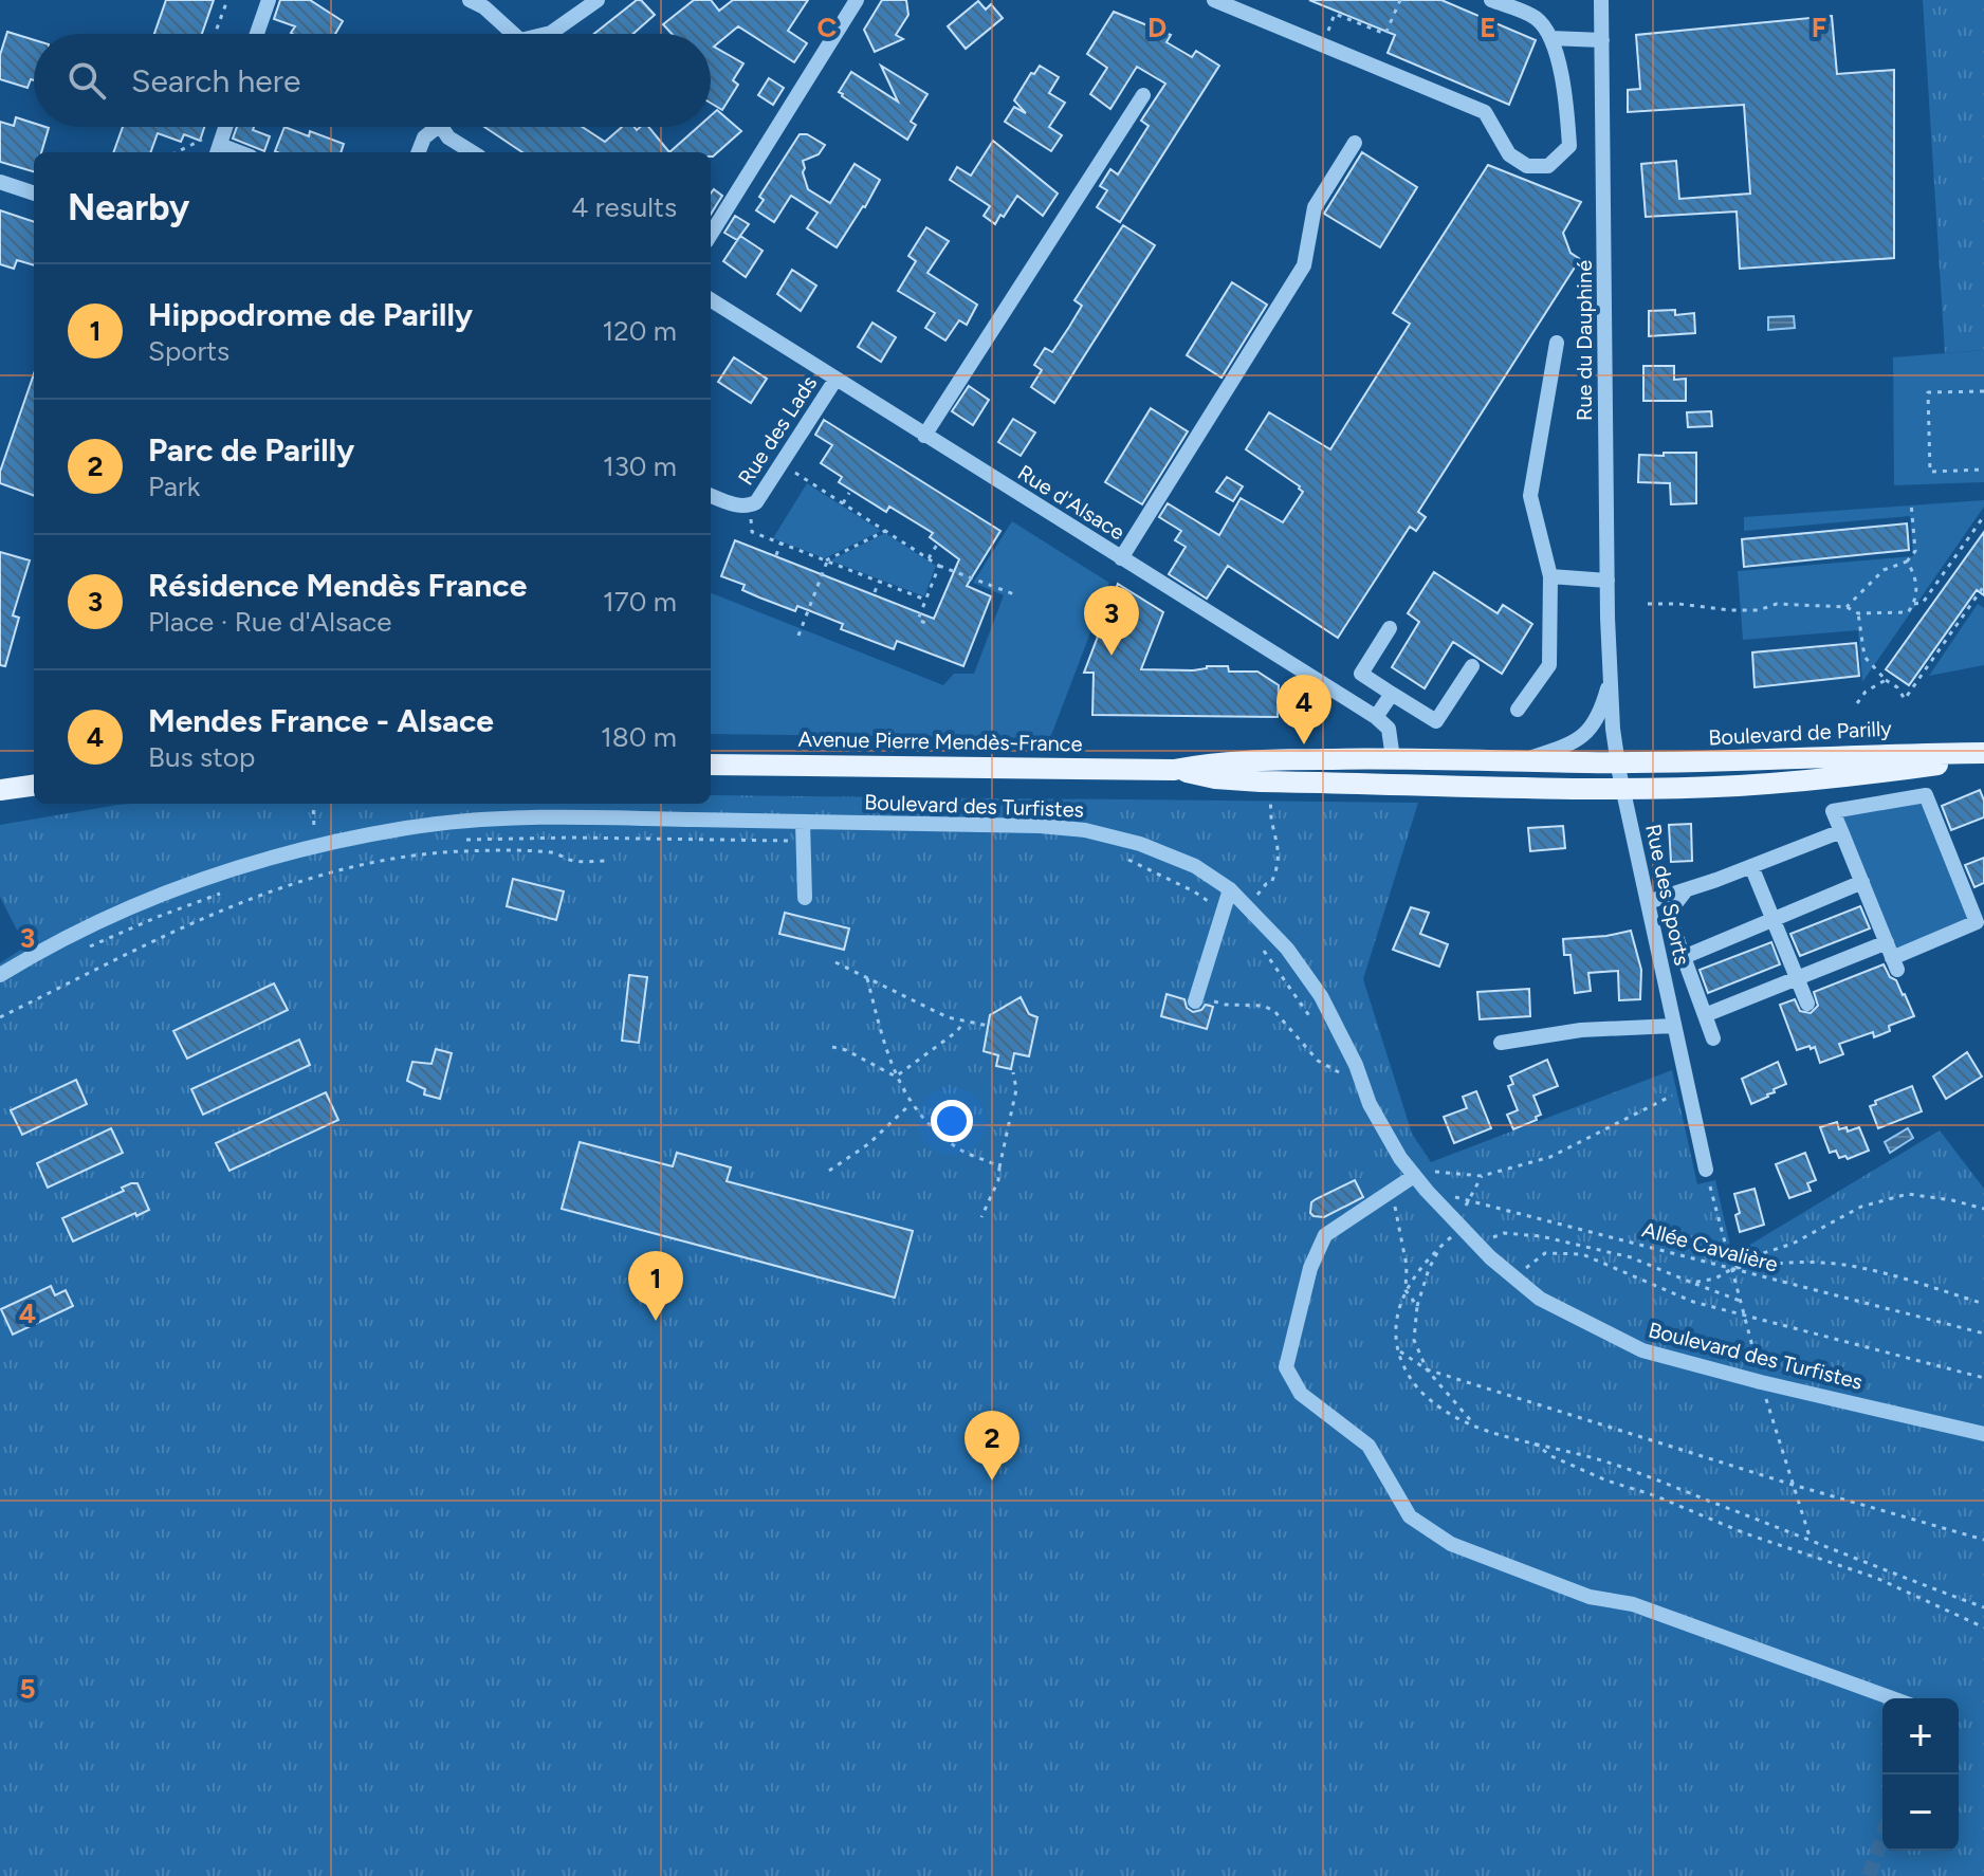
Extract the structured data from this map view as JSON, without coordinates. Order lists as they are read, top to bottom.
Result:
{
  "streets": {
    "main road": ["Boulevard de Parilly", "Avenue Pierre Mendès-France"],
    "street": [
      "Rue du Dauphiné",
      "Rue des Lads",
      "Rue d'Alsace",
      "Boulevard des Turfistes",
      "Rue des Sports"
    ],
    "path": ["Allée Cavalière"]
  },
  "crossings": [
    ["Rue du Dauphiné", "Boulevard de Parilly"],
    ["Rue du Dauphiné", "Rue des Sports"],
    ["Rue des Lads", "Rue d'Alsace"],
    ["Boulevard de Parilly", "Rue des Sports"],
    ["Boulevard des Turfistes", "Allée Cavalière"]
  ],
  "page": {
    "search": "Search here",
    "heading": ["Nearby", "4 results"],
    "list": [
      {
        "mark": "1",
        "name": "Hippodrome de Parilly",
        "note": "Sports",
        "value": "120 m"
      },
      {
        "mark": "2",
        "name": "Parc de Parilly",
        "note": "Park",
        "value": "130 m"
      },
      {
        "mark": "3",
        "name": "Résidence Mendès France",
        "note": "Place · Rue d'Alsace",
        "value": "170 m"
      },
      {
        "mark": "4",
        "name": "Mendes France - Alsace",
        "note": "Bus stop",
        "value": "180 m"
      }
    ],
    "pins": [
      "3",
      "4",
      "1",
      "2"
    ],
    "map_buttons": ["+", "−"]
  },
  "grid": {
    "columns": [
      "C",
      "D",
      "E",
      "F"
    ],
    "rows": ["3", "4", "5"]
  }
}
